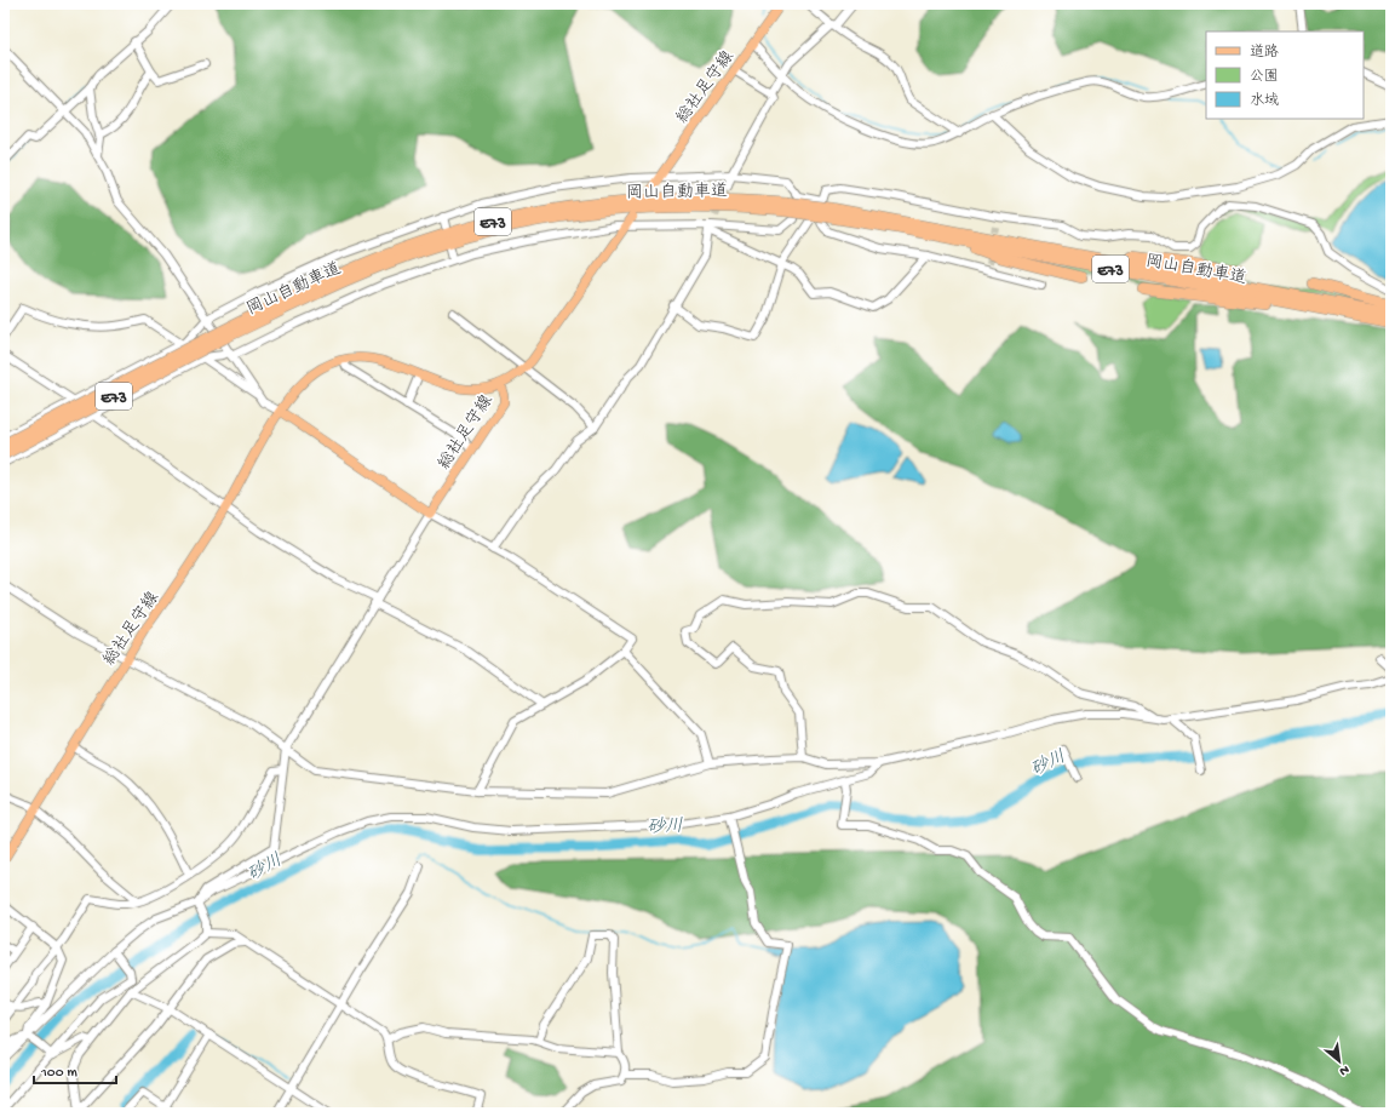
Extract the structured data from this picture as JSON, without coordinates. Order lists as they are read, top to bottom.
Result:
{
  "streets": {
    "highway": ["岡山自動車道", "E73"],
    "main road": ["総社足守線"]
  },
  "water": ["砂川"],
  "legend": ["道路", "公園", "水域"],
  "scale_bar": "100 m",
  "north": "bottom right"
}
